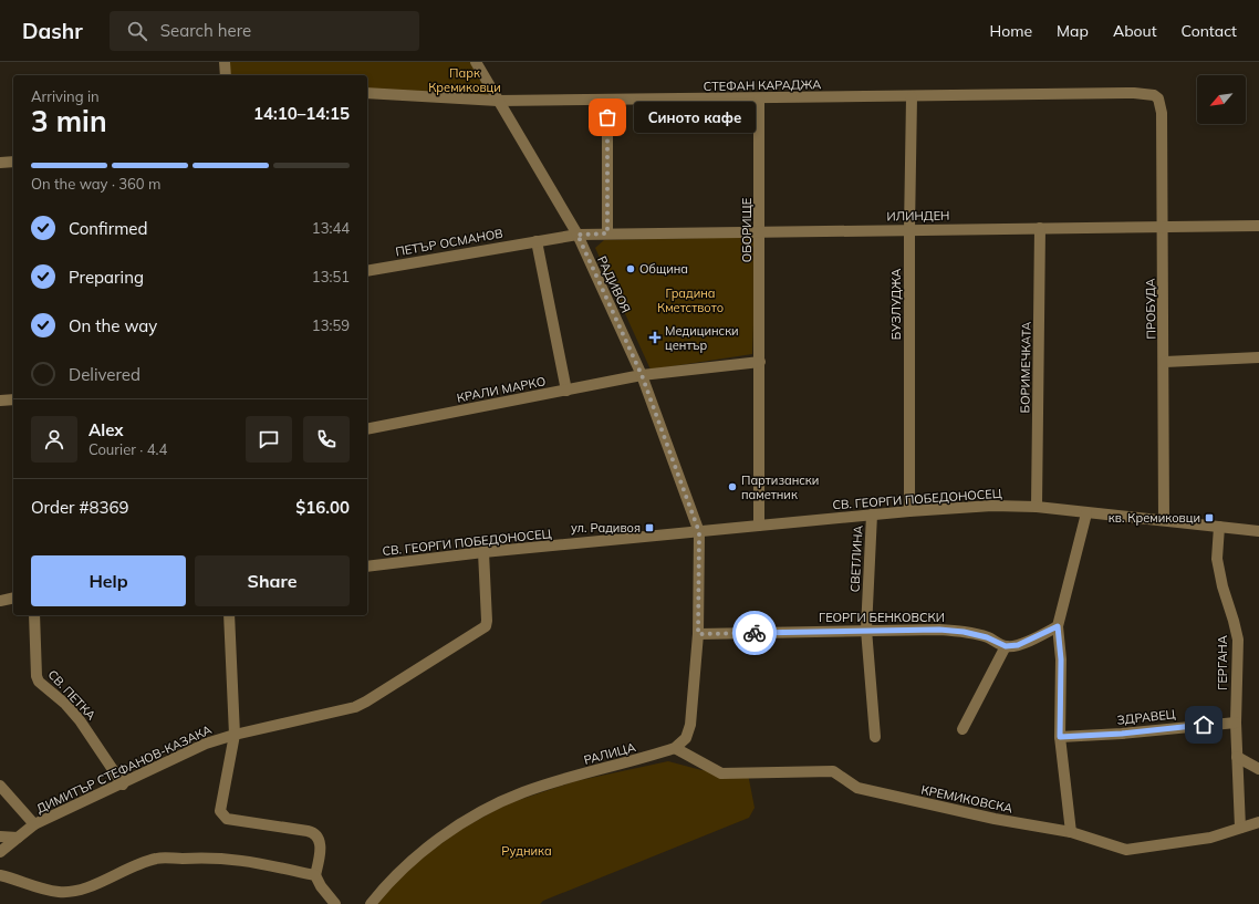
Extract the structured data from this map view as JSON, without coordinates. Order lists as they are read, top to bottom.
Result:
{
  "streets": {
    "street": [
      "СТЕФАН КАРАДЖА",
      "ИЛИНДЕН",
      "ОБОРИЩЕ",
      "ПЕТЪР ОСМАНОВ",
      "РАДИВОЯ",
      "БУЗЛУДЖА",
      "ПРОБУДА",
      "БОРИМЕЧКАТА",
      "КРАЛИ МАРКО",
      "СВ. ГЕОРГИ ПОБЕДОНОСЕЦ",
      "СВЕТЛИНА",
      "ГЕОРГИ БЕНКОВСКИ",
      "ГЕРГАНА",
      "СВ. ПЕТКА",
      "ЗДРАВЕЦ",
      "РАЛИЦА",
      "ДИМИТЪР СТЕФАНОВ-КАЗАКА",
      "КРЕМИКОВСКА"
    ]
  },
  "crossings": [
    ["СТЕФАН КАРАДЖА", "ОБОРИЩЕ"],
    ["СТЕФАН КАРАДЖА", "РАДИВОЯ"],
    ["СТЕФАН КАРАДЖА", "БУЗЛУДЖА"],
    ["СТЕФАН КАРАДЖА", "ПРОБУДА"],
    ["ИЛИНДЕН", "ОБОРИЩЕ"],
    ["ИЛИНДЕН", "ПЕТЪР ОСМАНОВ"],
    ["ИЛИНДЕН", "РАДИВОЯ"],
    ["ИЛИНДЕН", "БУЗЛУДЖА"],
    ["ИЛИНДЕН", "ПРОБУДА"],
    ["ИЛИНДЕН", "БОРИМЕЧКАТА"],
    ["ОБОРИЩЕ", "СВ. ГЕОРГИ ПОБЕДОНОСЕЦ"],
    ["ПЕТЪР ОСМАНОВ", "РАДИВОЯ"],
    ["РАДИВОЯ", "КРАЛИ МАРКО"],
    ["РАДИВОЯ", "СВ. ГЕОРГИ ПОБЕДОНОСЕЦ"],
    ["БУЗЛУДЖА", "СВ. ГЕОРГИ ПОБЕДОНОСЕЦ"],
    ["ПРОБУДА", "СВ. ГЕОРГИ ПОБЕДОНОСЕЦ"],
    ["БОРИМЕЧКАТА", "СВ. ГЕОРГИ ПОБЕДОНОСЕЦ"],
    ["СВ. ГЕОРГИ ПОБЕДОНОСЕЦ", "СВЕТЛИНА"],
    ["СВ. ГЕОРГИ ПОБЕДОНОСЕЦ", "ГЕРГАНА"],
    ["СВ. ГЕОРГИ ПОБЕДОНОСЕЦ", "ДИМИТЪР СТЕФАНОВ-КАЗАКА"],
    ["СВЕТЛИНА", "ГЕОРГИ БЕНКОВСКИ"],
    ["ГЕРГАНА", "ЗДРАВЕЦ"],
    ["ГЕРГАНА", "КРЕМИКОВСКА"],
    ["СВ. ПЕТКА", "ДИМИТЪР СТЕФАНОВ-КАЗАКА"],
    ["РАЛИЦА", "КРЕМИКОВСКА"]
  ],
  "parks": ["Парк Кремиковци", "Градина Кметството", "Рудника"],
  "places": {
    "other": ["Синото кафе", "Община", "Партизански паметник"],
    "health": ["Медицински център"],
    "transit": ["кв. Кремиковци", "ул. Радивоя"]
  },
  "north": "bottom left",
  "page": {
    "header": "Dashr",
    "search": "Search here",
    "nav": [
      "Home",
      "Map",
      "About",
      "Contact"
    ],
    "heading": ["3 min", "Arriving in", "14:10–14:15"],
    "panel": [
      "Alex",
      "Courier · 4.4",
      "Order #8369",
      "$16.00"
    ],
    "bubble": "Синото кафе",
    "bar": "On the way · 360 m",
    "list": [
      ["Confirmed", "13:44"],
      ["Preparing", "13:51"],
      ["On the way", "13:59"],
      "Delivered"
    ],
    "buttons": ["Help", "Share"]
  }
}
